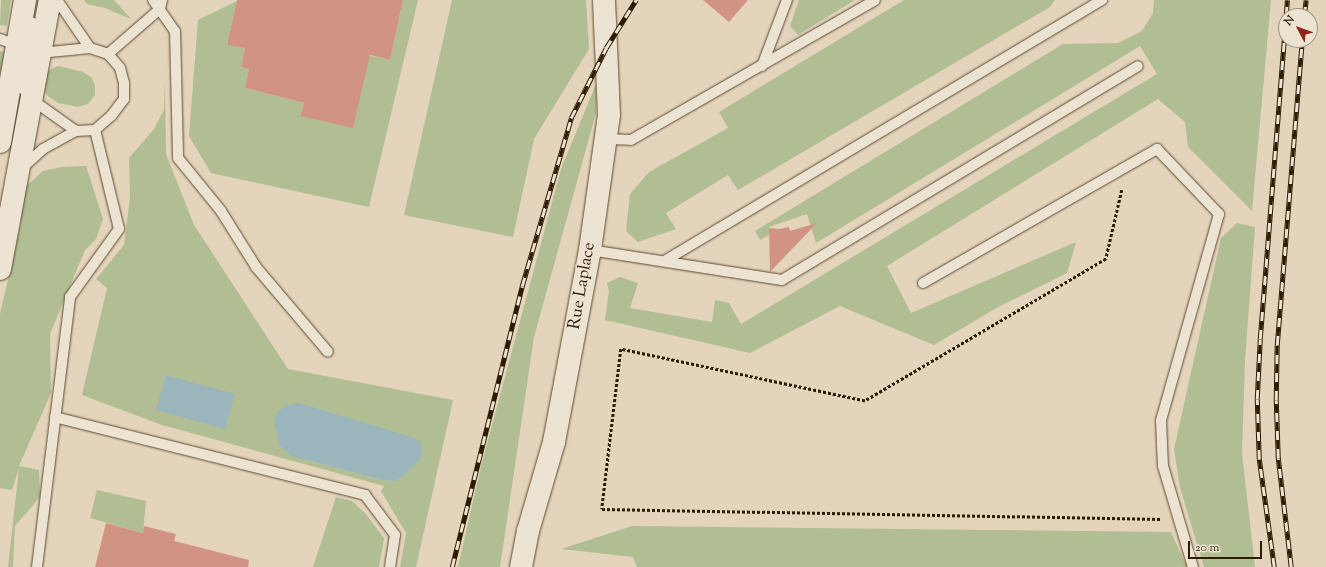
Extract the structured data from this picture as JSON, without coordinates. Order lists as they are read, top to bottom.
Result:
{
  "streets": {
    "street": ["Rue Laplace"]
  },
  "scale_bar": "20 m",
  "north": "top left"
}
